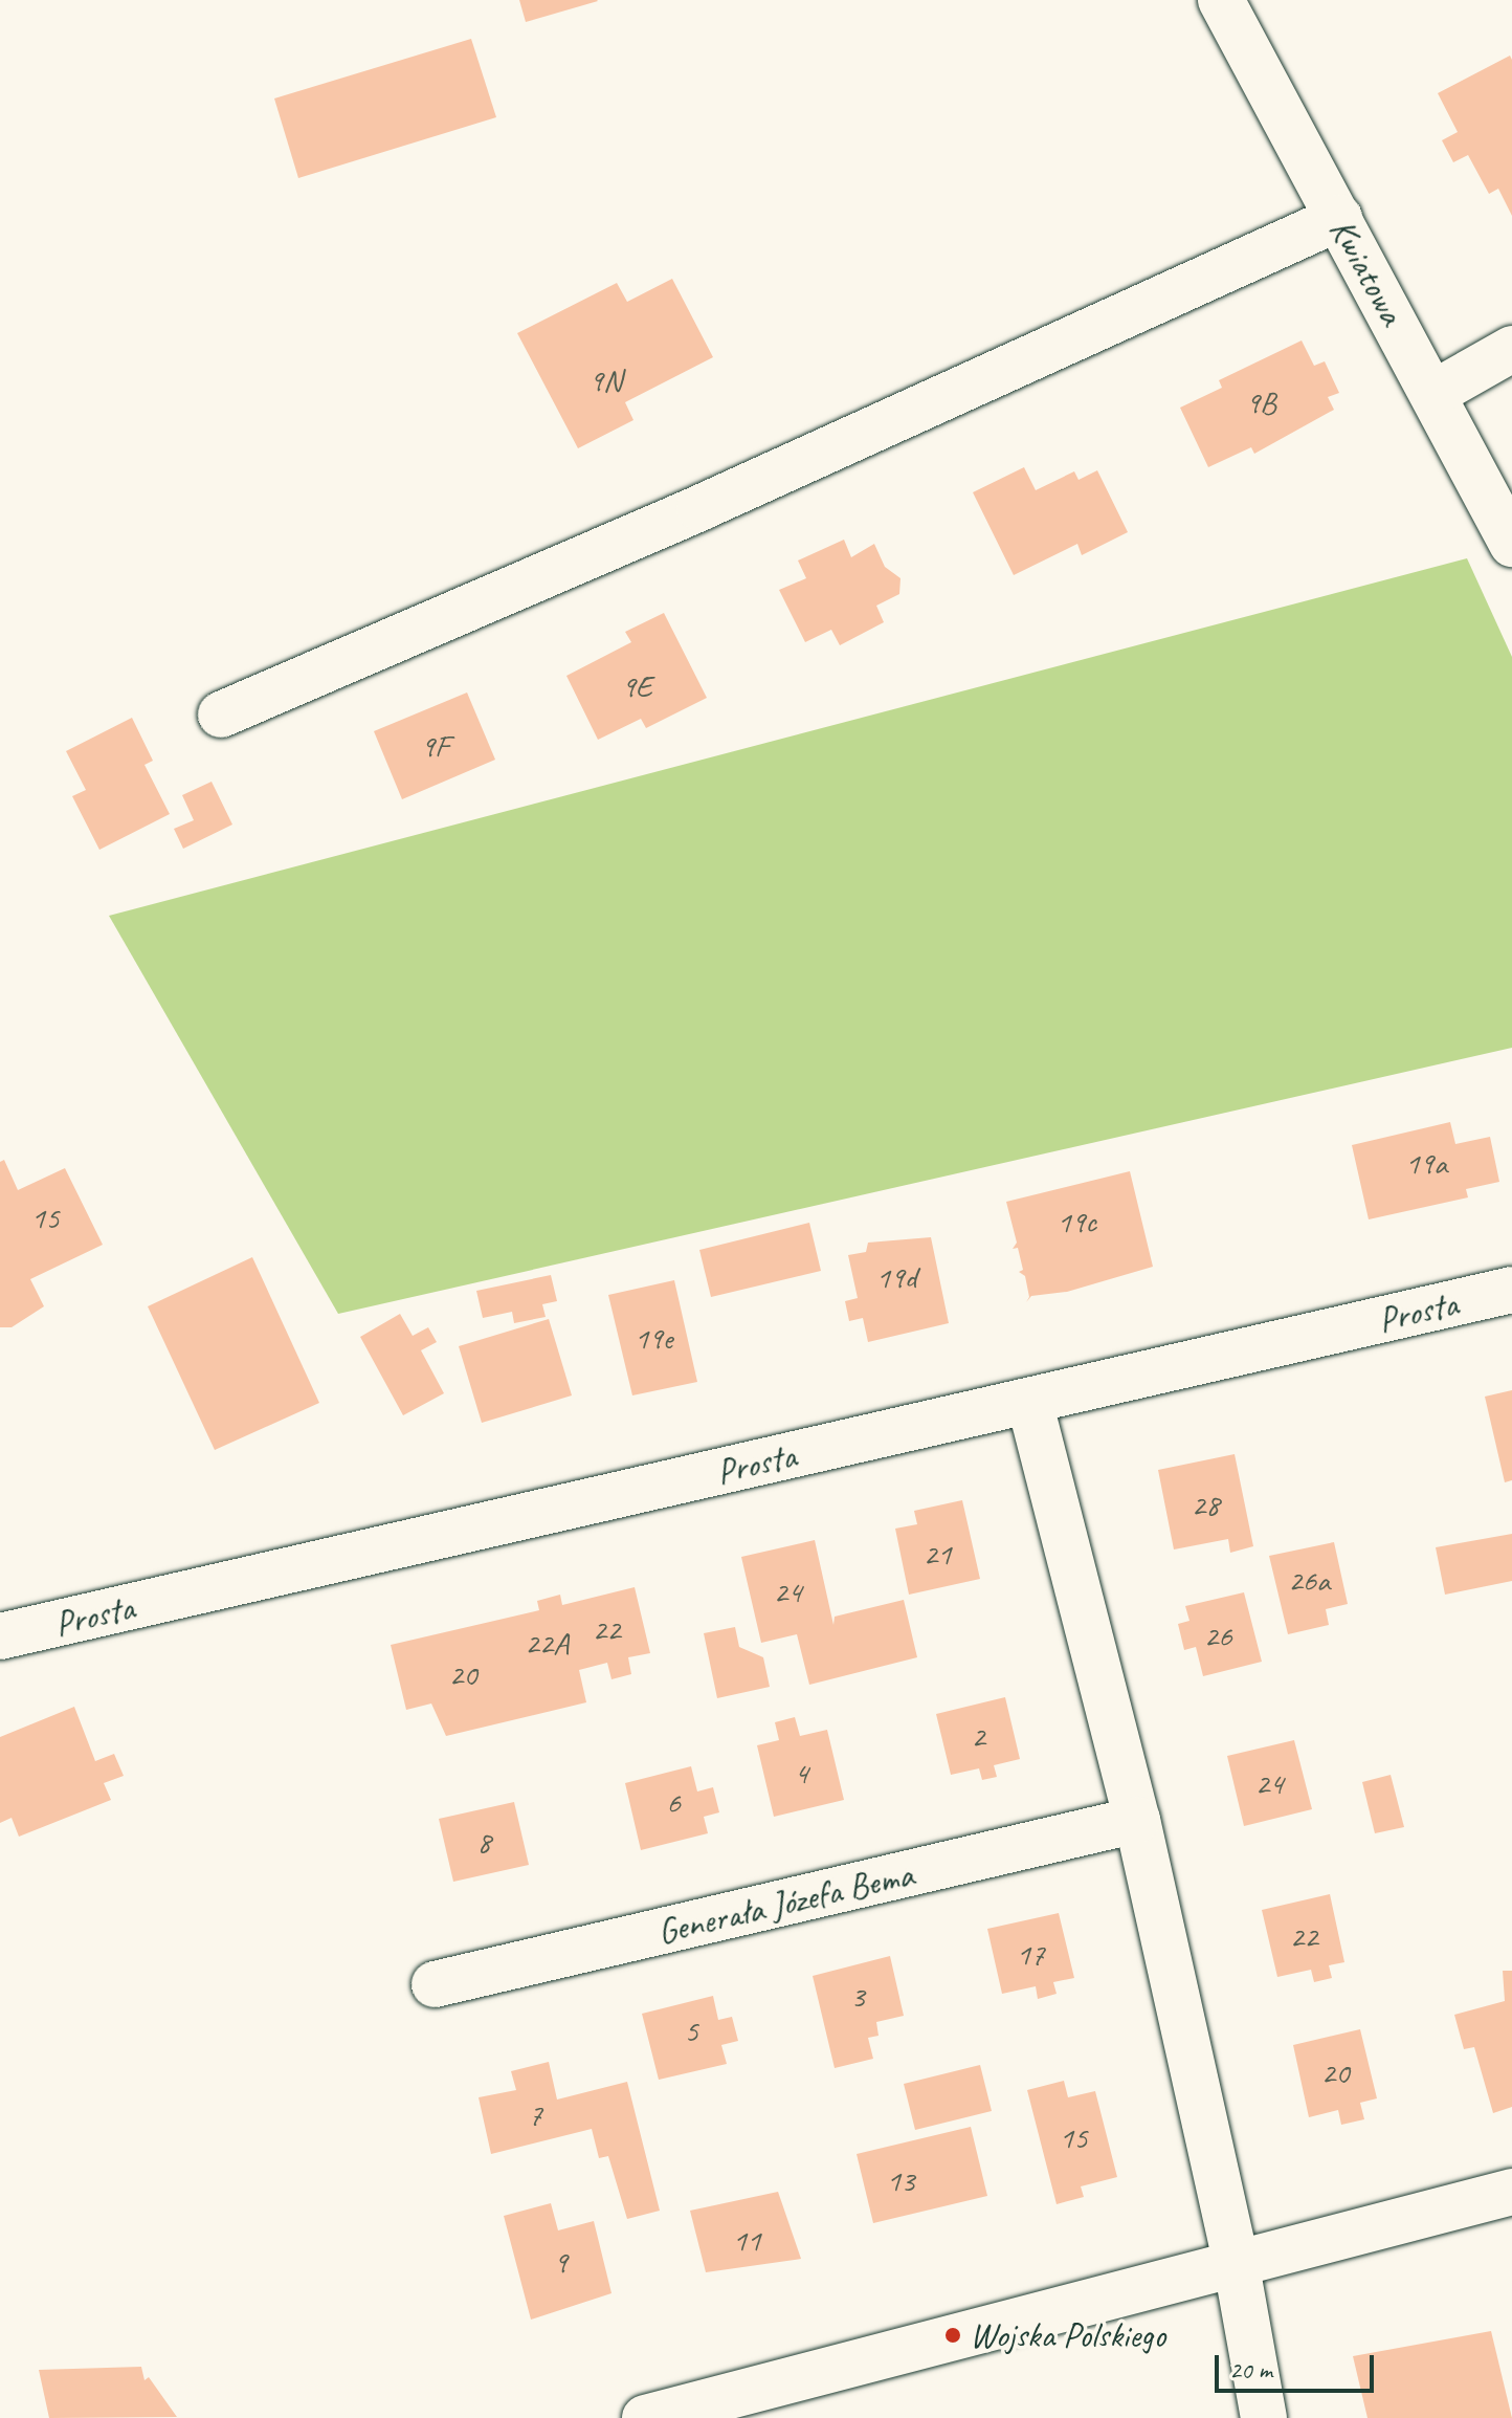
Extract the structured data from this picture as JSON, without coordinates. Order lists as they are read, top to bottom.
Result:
{
  "streets": {
    "street": ["Kwiatowa", "Prosta", "Generała Józefa Bema"]
  },
  "places": ["Wojska Polskiego"],
  "house_numbers": [
    "9N",
    "9B",
    "9E",
    "9F",
    "19a",
    "15",
    "19c",
    "19d",
    "19e",
    "28",
    "21",
    "26a",
    "24",
    "22",
    "26",
    "22A",
    "20",
    "2",
    "4",
    "24",
    "6",
    "8",
    "22",
    "17",
    "3",
    "5",
    "20",
    "7",
    "15",
    "13",
    "11",
    "9"
  ],
  "scale_bar": "20 m"
}
